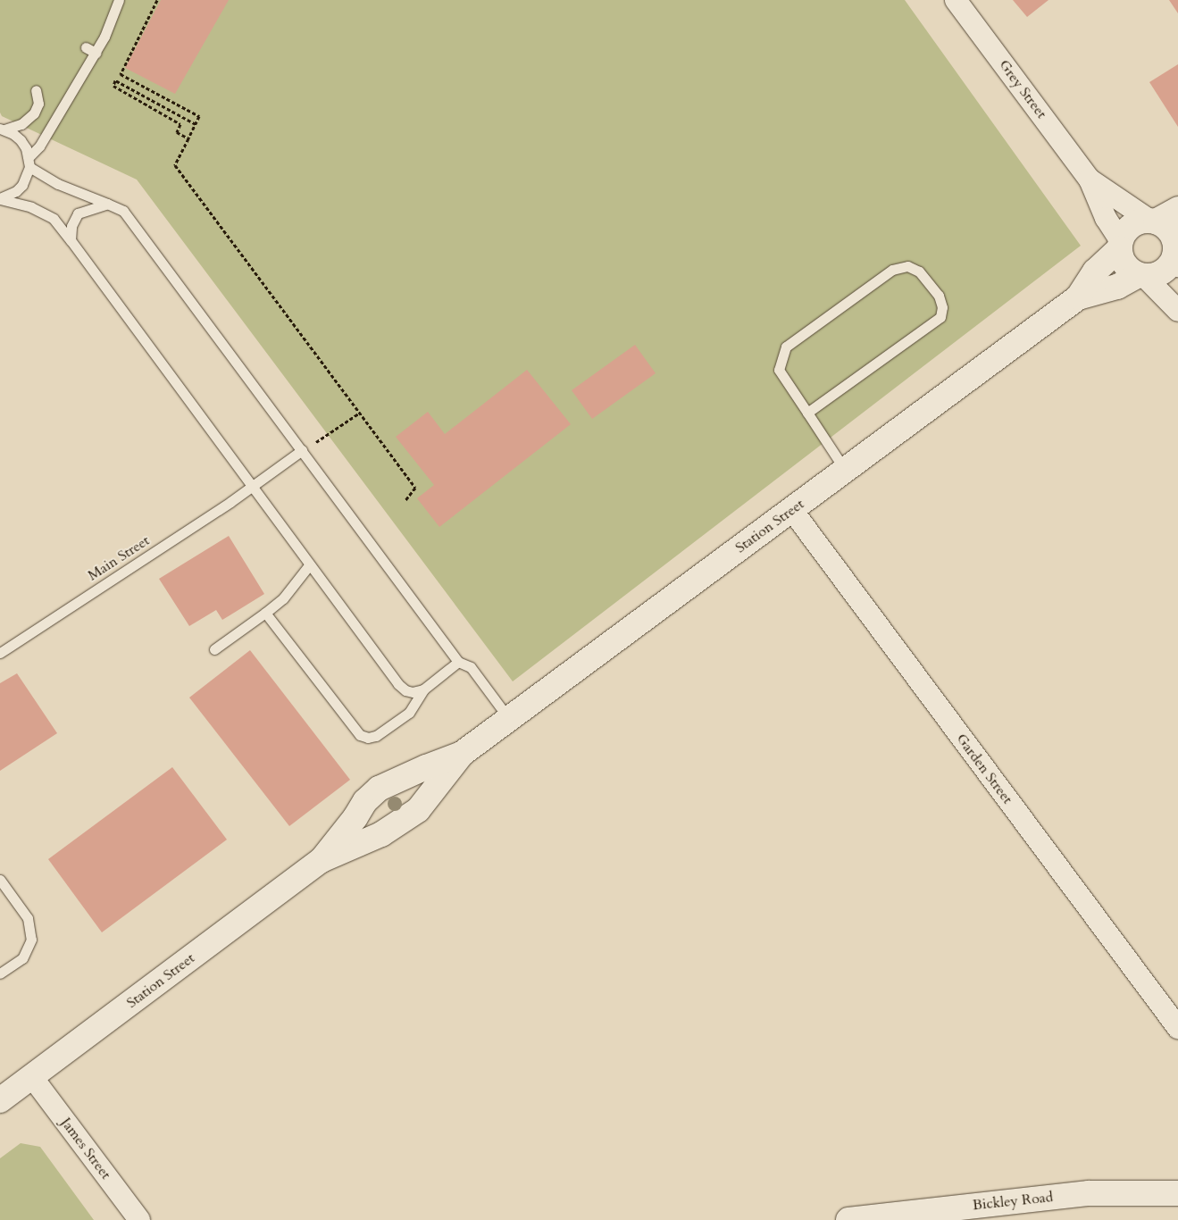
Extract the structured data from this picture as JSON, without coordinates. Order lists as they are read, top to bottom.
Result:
{
  "streets": {
    "street": [
      "Grey Street",
      "Station Street",
      "Garden Street",
      "James Street",
      "Bickley Road"
    ],
    "lane": ["Main Street"]
  },
  "crossings": [
    ["Grey Street", "Station Street"],
    ["Station Street", "Garden Street"],
    ["Station Street", "James Street"]
  ]
}
